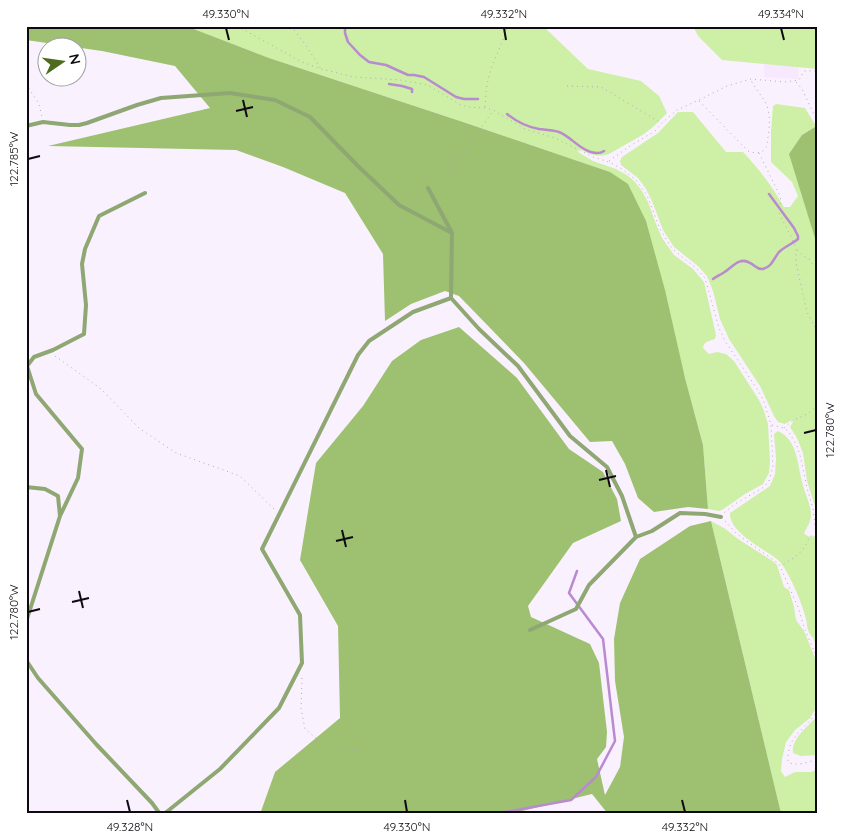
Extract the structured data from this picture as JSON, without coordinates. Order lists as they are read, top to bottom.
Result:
{
  "north": "right",
  "coordinates": [
    "49.330°N",
    "49.332°N",
    "49.334°N",
    "122.785°W",
    "122.780°W",
    "49.328°N"
  ]
}
